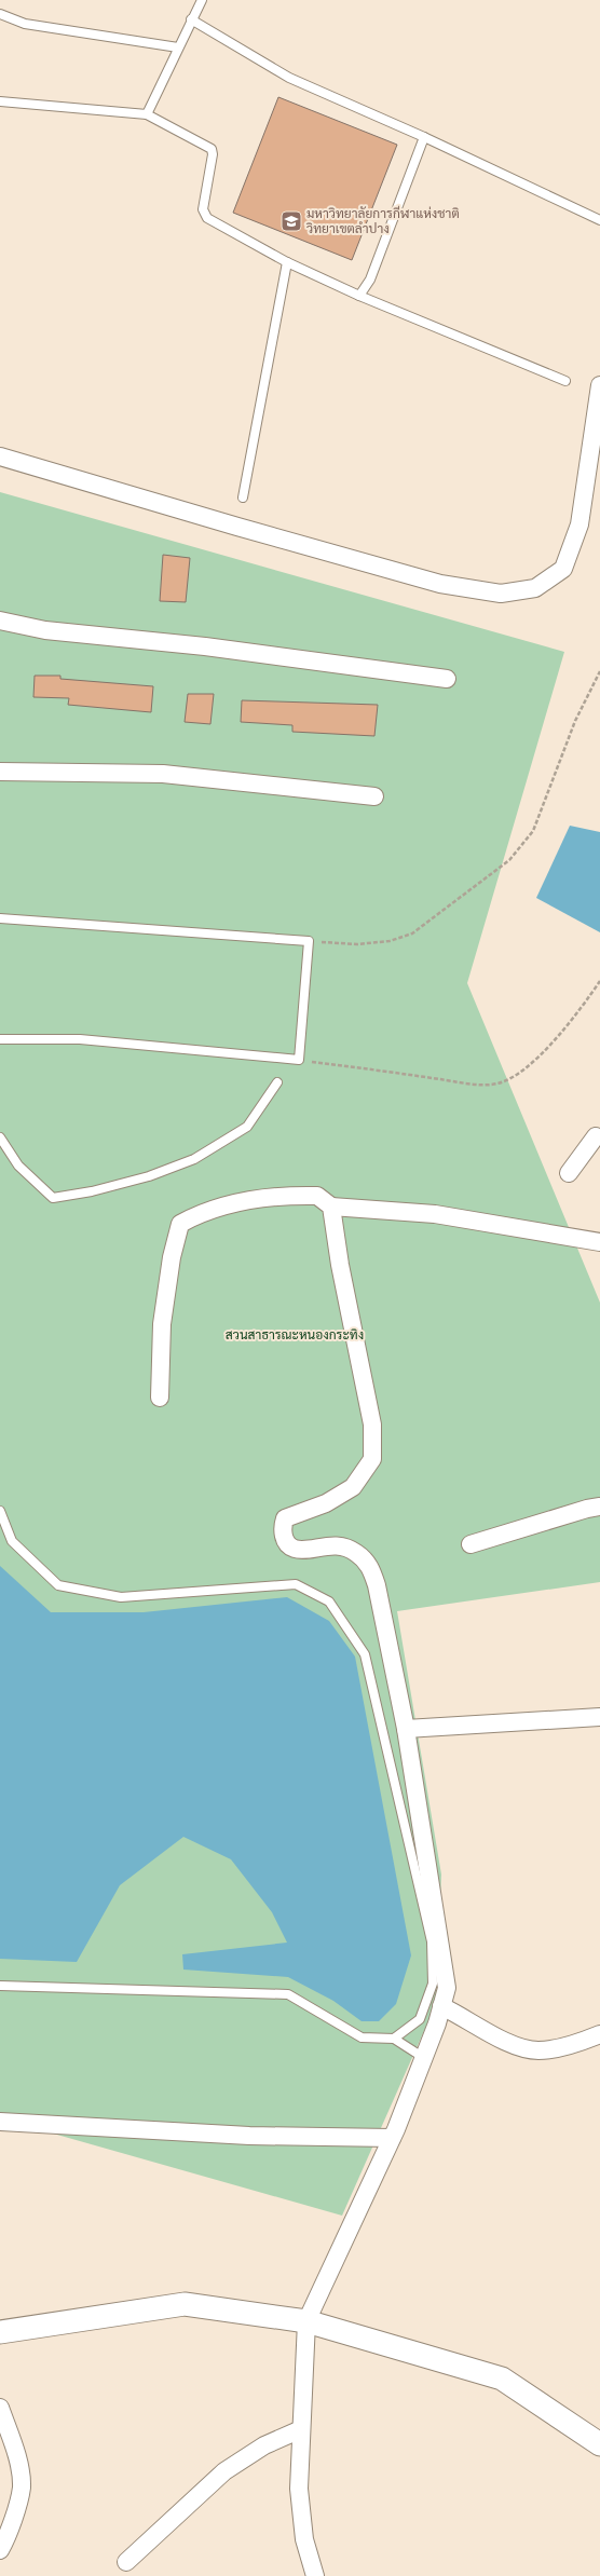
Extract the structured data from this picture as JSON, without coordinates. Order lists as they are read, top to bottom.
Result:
{
  "parks": ["สวนสาธารณะหนองกระทิง"],
  "places": {
    "school or university": ["มหาวิทยาลัยการกีฬาแห่งชาติ วิทยาเขตลำปาง"]
  }
}
